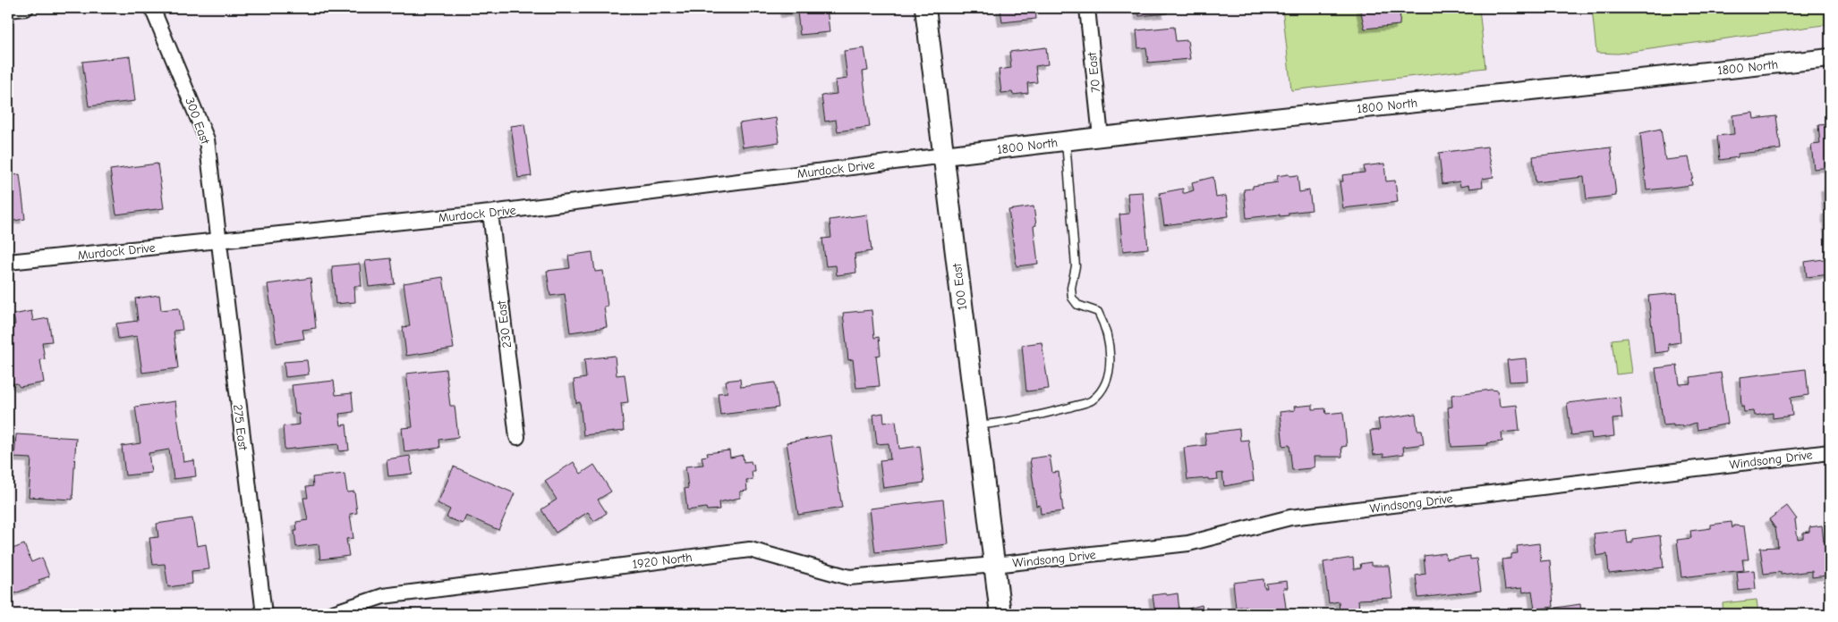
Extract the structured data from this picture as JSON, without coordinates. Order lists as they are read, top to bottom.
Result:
{
  "streets": {
    "main road": ["100 East"],
    "street": [
      "1800 North",
      "70 East",
      "300 East",
      "Murdock Drive",
      "230 East",
      "275 East",
      "Windsong Drive",
      "1920 North"
    ]
  },
  "crossings": [
    ["1800 North", "70 East"],
    ["1800 North", "Murdock Drive"],
    ["1800 North", "100 East"],
    ["300 East", "Murdock Drive"],
    ["300 East", "275 East"],
    ["Murdock Drive", "100 East"],
    ["Murdock Drive", "230 East"],
    ["Murdock Drive", "275 East"],
    ["100 East", "Windsong Drive"],
    ["100 East", "1920 North"],
    ["Windsong Drive", "1920 North"]
  ]
}
